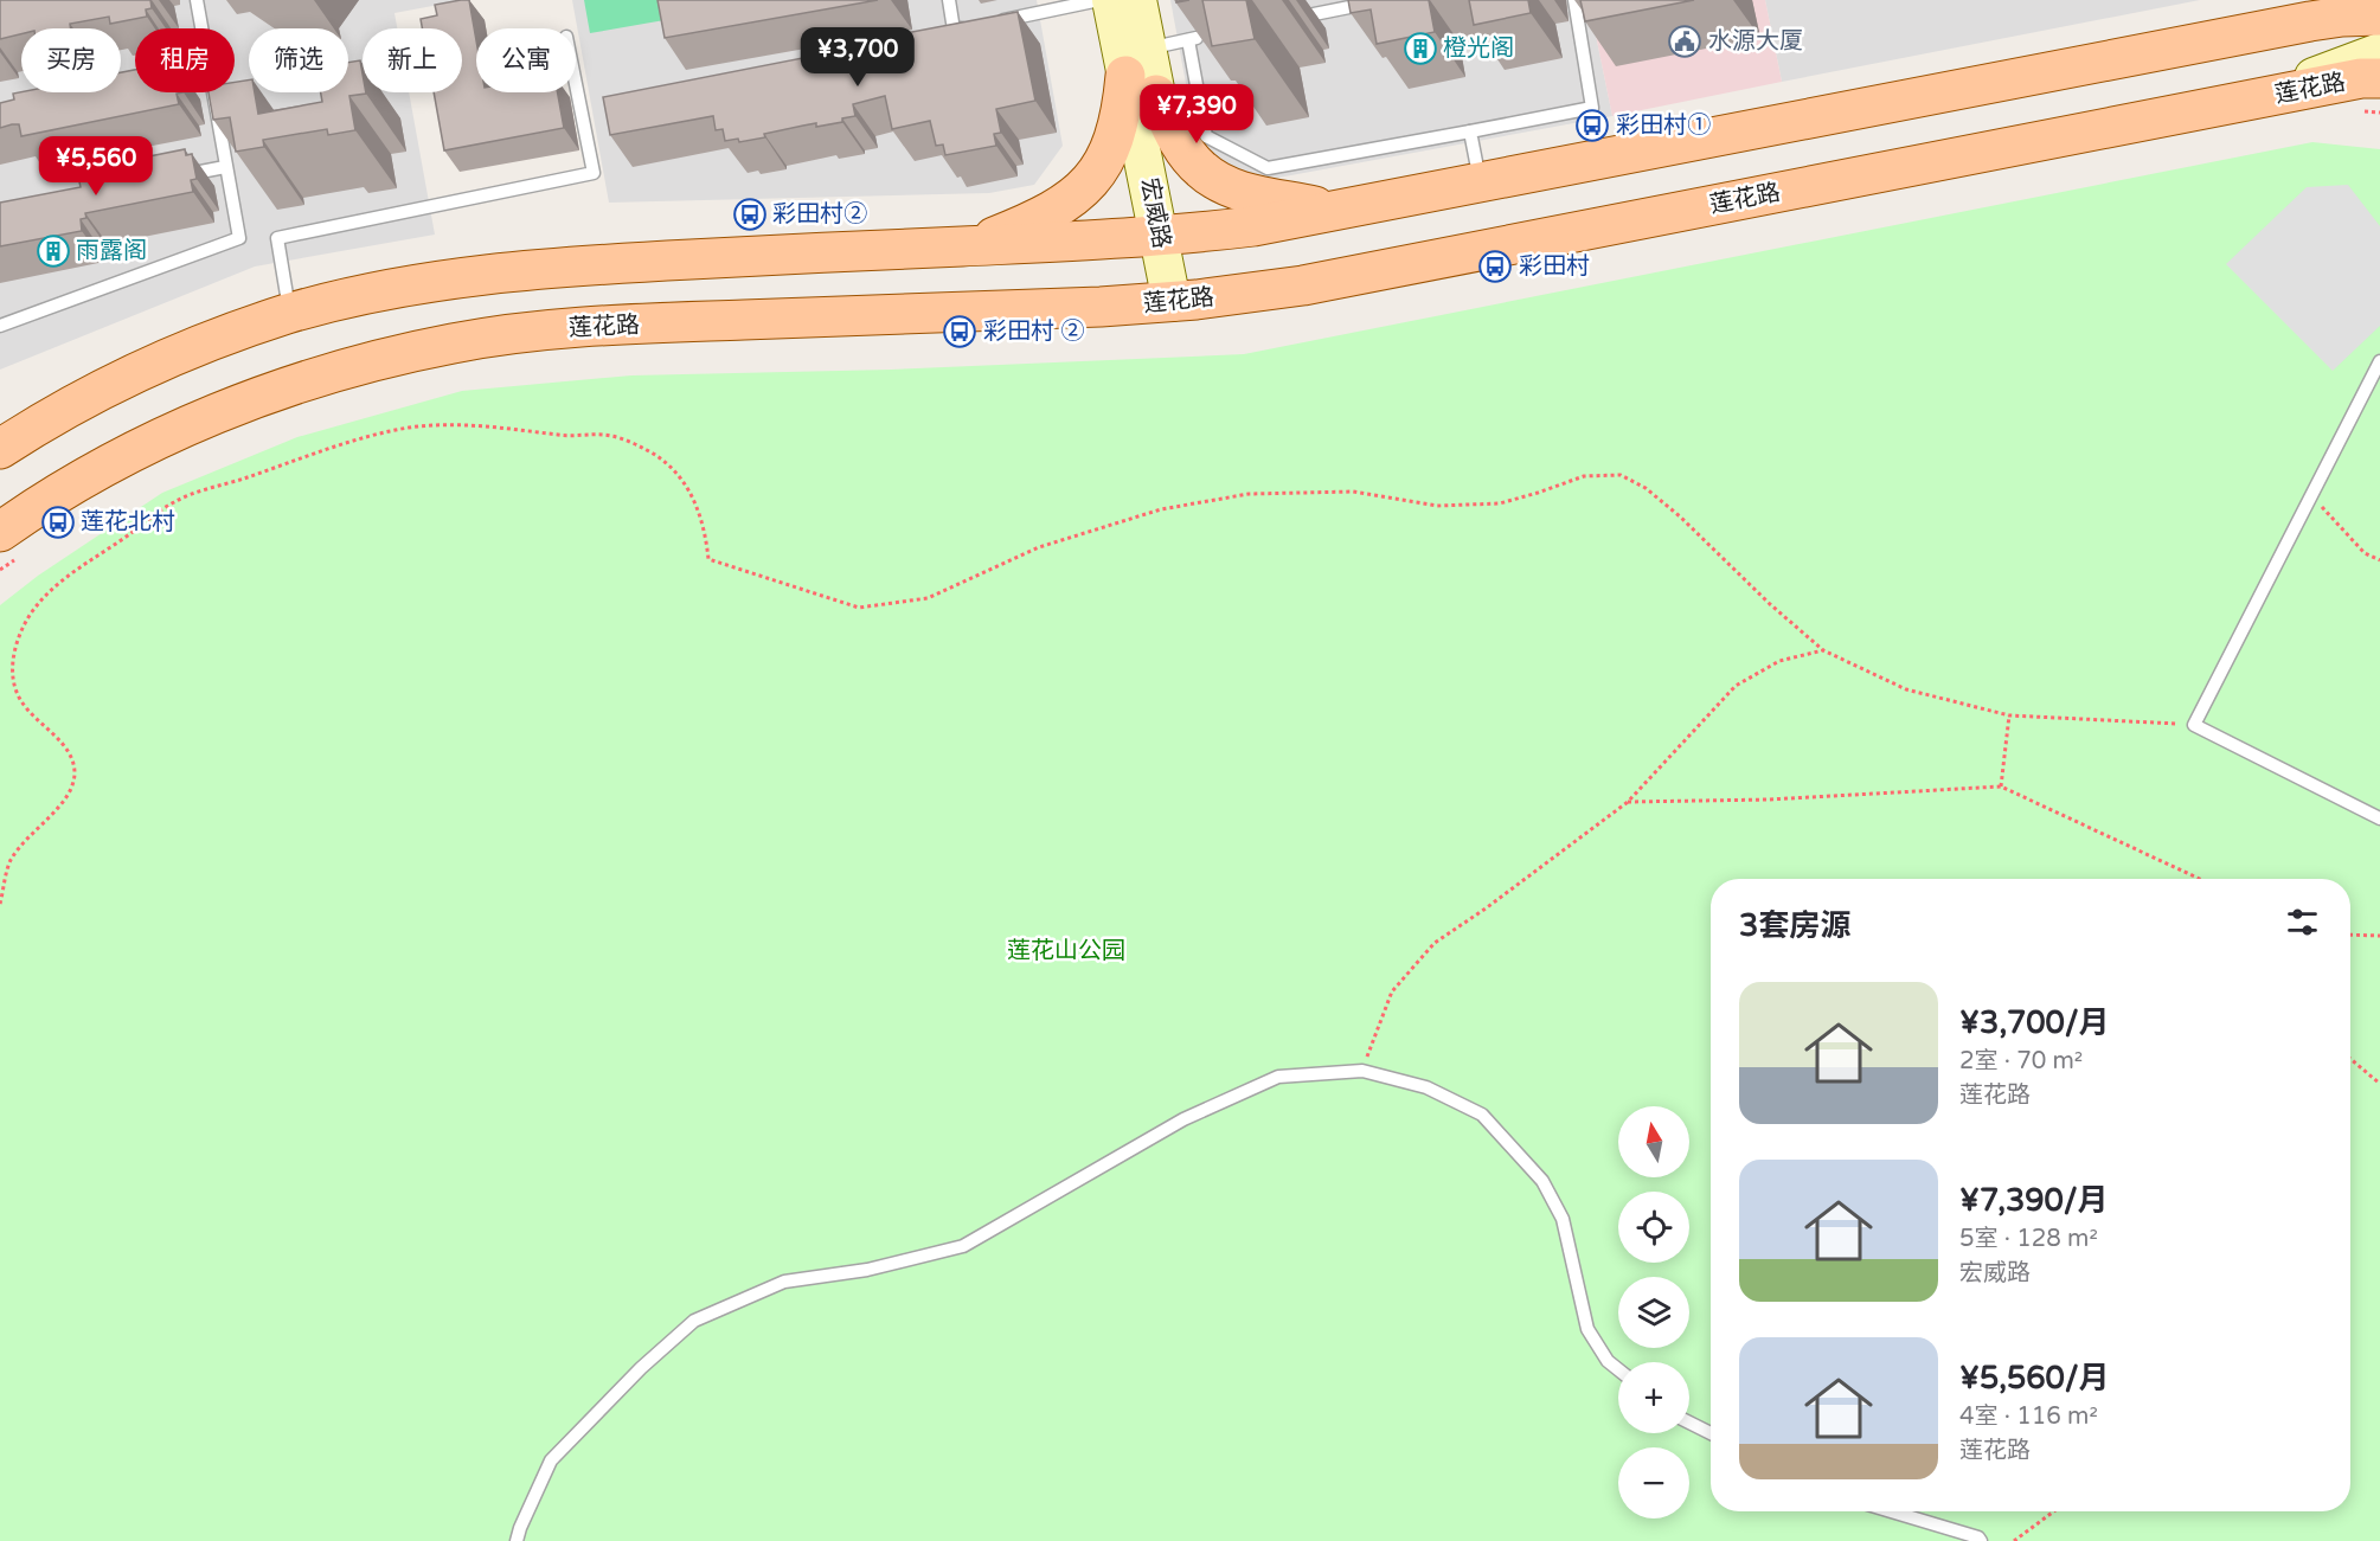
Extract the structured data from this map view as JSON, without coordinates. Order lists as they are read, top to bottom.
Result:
{
  "streets": {
    "main road": ["莲花路"],
    "street": ["宏威路"]
  },
  "crossings": [
    ["莲花路", "宏威路"]
  ],
  "parks": ["莲花山公园"],
  "places": {
    "public building": ["水源大厦"],
    "building": ["橙光阁", "雨露阁"],
    "bus stop": [
      "彩田村①",
      "彩田村②",
      "彩田村",
      "彩田村 ②",
      "莲花北村"
    ]
  },
  "north": "top",
  "page": {
    "price": ["¥3,700", "¥7,390", "¥5,560"],
    "chip": [
      "买房",
      "租房",
      "筛选",
      "新上",
      "公寓"
    ],
    "heading": "3套房源",
    "list": [
      {
        "name": "¥3,700/月",
        "note": "2室 · 70 m² · 莲花路"
      },
      {
        "name": "¥7,390/月",
        "note": "5室 · 128 m² · 宏威路"
      },
      {
        "name": "¥5,560/月",
        "note": "4室 · 116 m² · 莲花路"
      }
    ],
    "map_buttons": ["+", "−"]
  }
}
